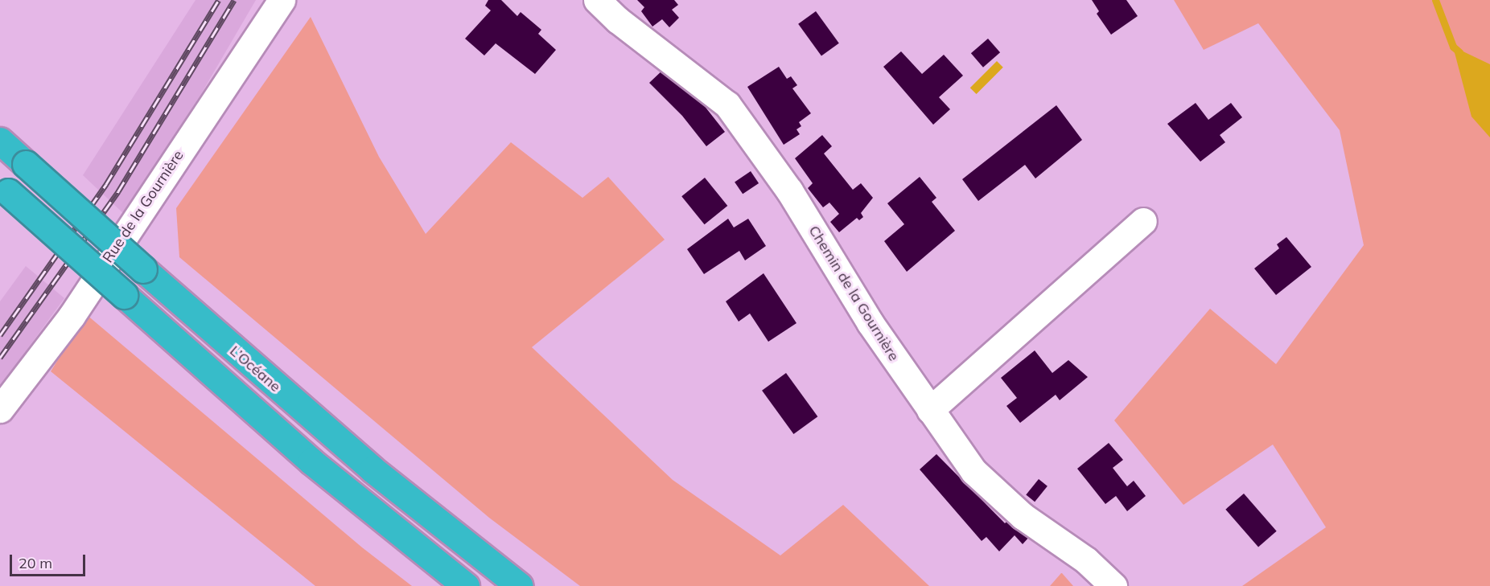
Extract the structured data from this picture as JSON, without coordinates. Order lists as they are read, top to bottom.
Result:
{
  "streets": {
    "highway": ["L’Océane"],
    "street": ["Rue de la Gournière", "Chemin de la Gournière"]
  },
  "scale_bar": "20 m"
}
